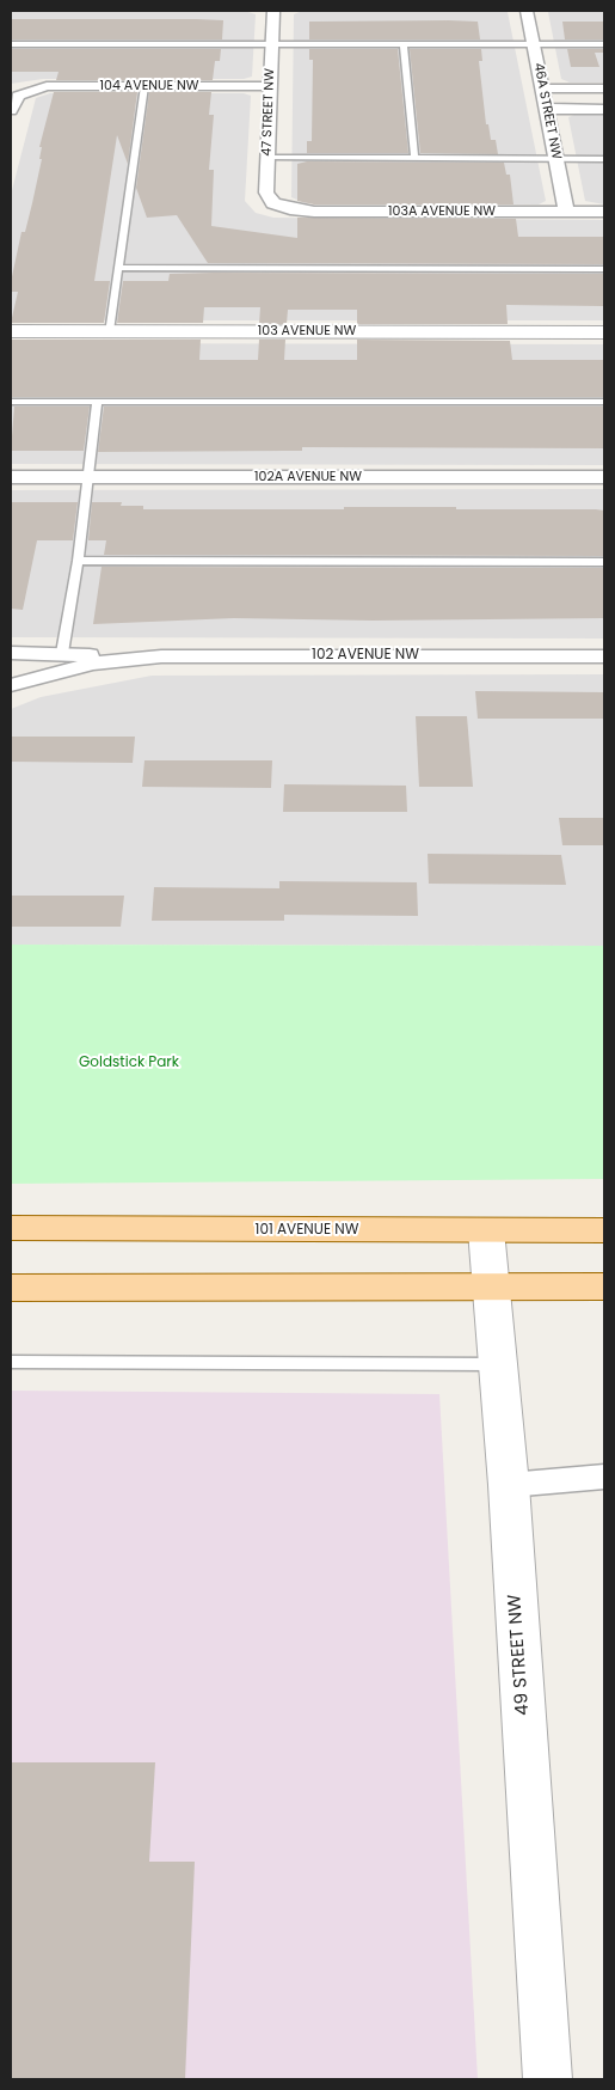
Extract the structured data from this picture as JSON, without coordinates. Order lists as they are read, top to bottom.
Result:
{
  "streets": {
    "main road": ["101 AVENUE NW"],
    "street": [
      "104 AVENUE NW",
      "46A STREET NW",
      "47 STREET NW",
      "103A AVENUE NW",
      "103 AVENUE NW",
      "102A AVENUE NW",
      "102 AVENUE NW",
      "49 STREET NW"
    ]
  },
  "crossings": [
    ["104 AVENUE NW", "47 STREET NW"],
    ["46A STREET NW", "103A AVENUE NW"],
    ["47 STREET NW", "103A AVENUE NW"],
    ["101 AVENUE NW", "49 STREET NW"]
  ],
  "parks": ["Goldstick Park"]
}
